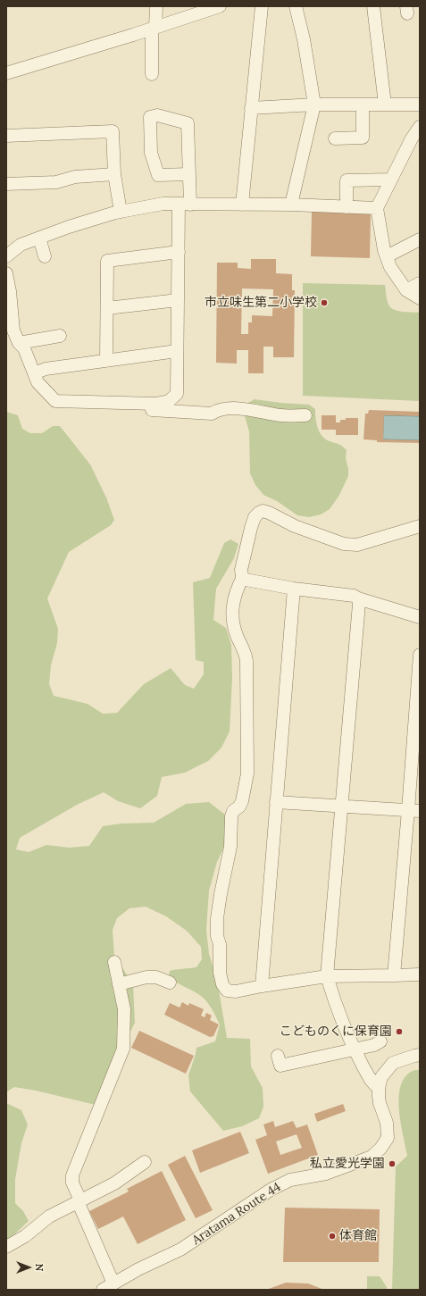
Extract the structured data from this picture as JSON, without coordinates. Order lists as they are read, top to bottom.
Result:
{
  "streets": {
    "street": ["Aratama Route 44"]
  },
  "places": [
    "市立味生第二小学校",
    "こどものくに保育園",
    "私立愛光学園",
    "体育館"
  ],
  "north": "right"
}
